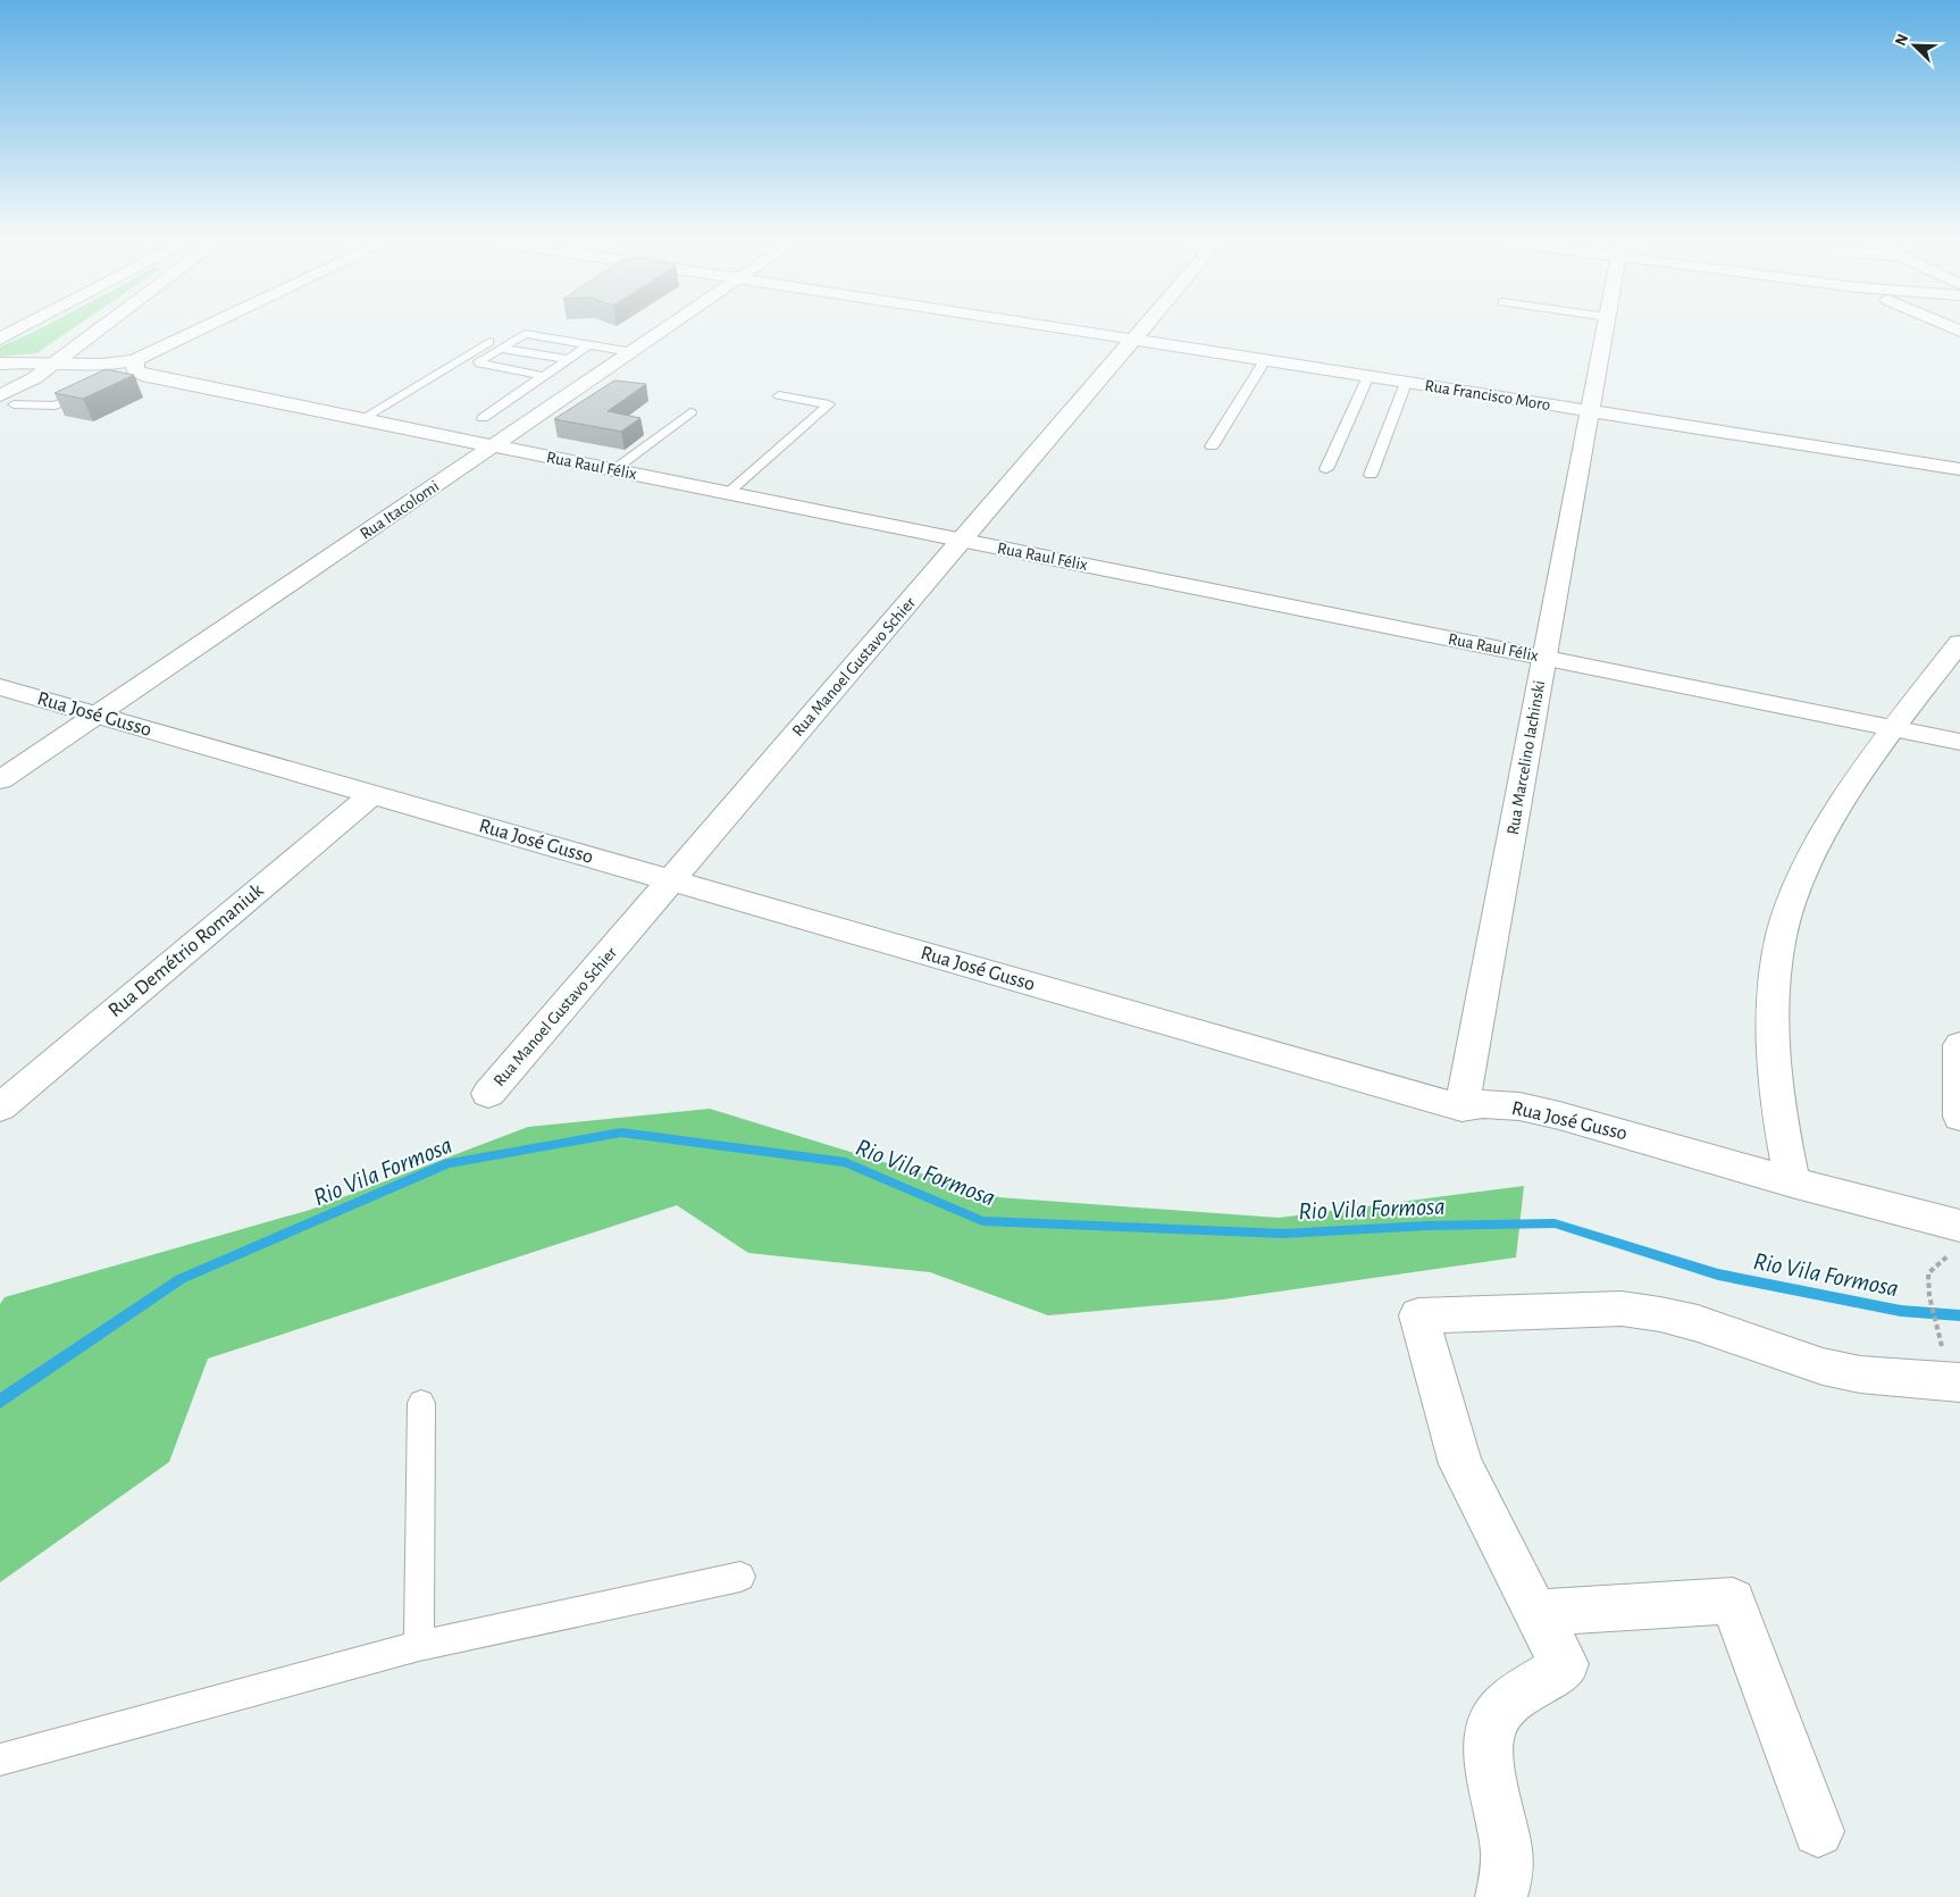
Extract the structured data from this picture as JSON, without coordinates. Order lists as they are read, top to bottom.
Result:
{
  "streets": {
    "street": [
      "Rua Francisco Moro",
      "Rua Raul Félix",
      "Rua Itacolomi",
      "Rua Manoel Gustavo Schier",
      "Rua José Gusso",
      "Rua Marcelino Iachinski",
      "Rua Demétrio Romaniuk"
    ]
  },
  "crossings": [
    ["Rua Francisco Moro", "Rua Manoel Gustavo Schier"],
    ["Rua Francisco Moro", "Rua Marcelino Iachinski"],
    ["Rua Raul Félix", "Rua Itacolomi"],
    ["Rua Raul Félix", "Rua Manoel Gustavo Schier"],
    ["Rua Raul Félix", "Rua Marcelino Iachinski"],
    ["Rua Itacolomi", "Rua José Gusso"],
    ["Rua Manoel Gustavo Schier", "Rua José Gusso"],
    ["Rua José Gusso", "Rua Marcelino Iachinski"],
    ["Rua José Gusso", "Rua Demétrio Romaniuk"]
  ],
  "water": ["Rio Vila Formosa"],
  "north": "top left"
}
